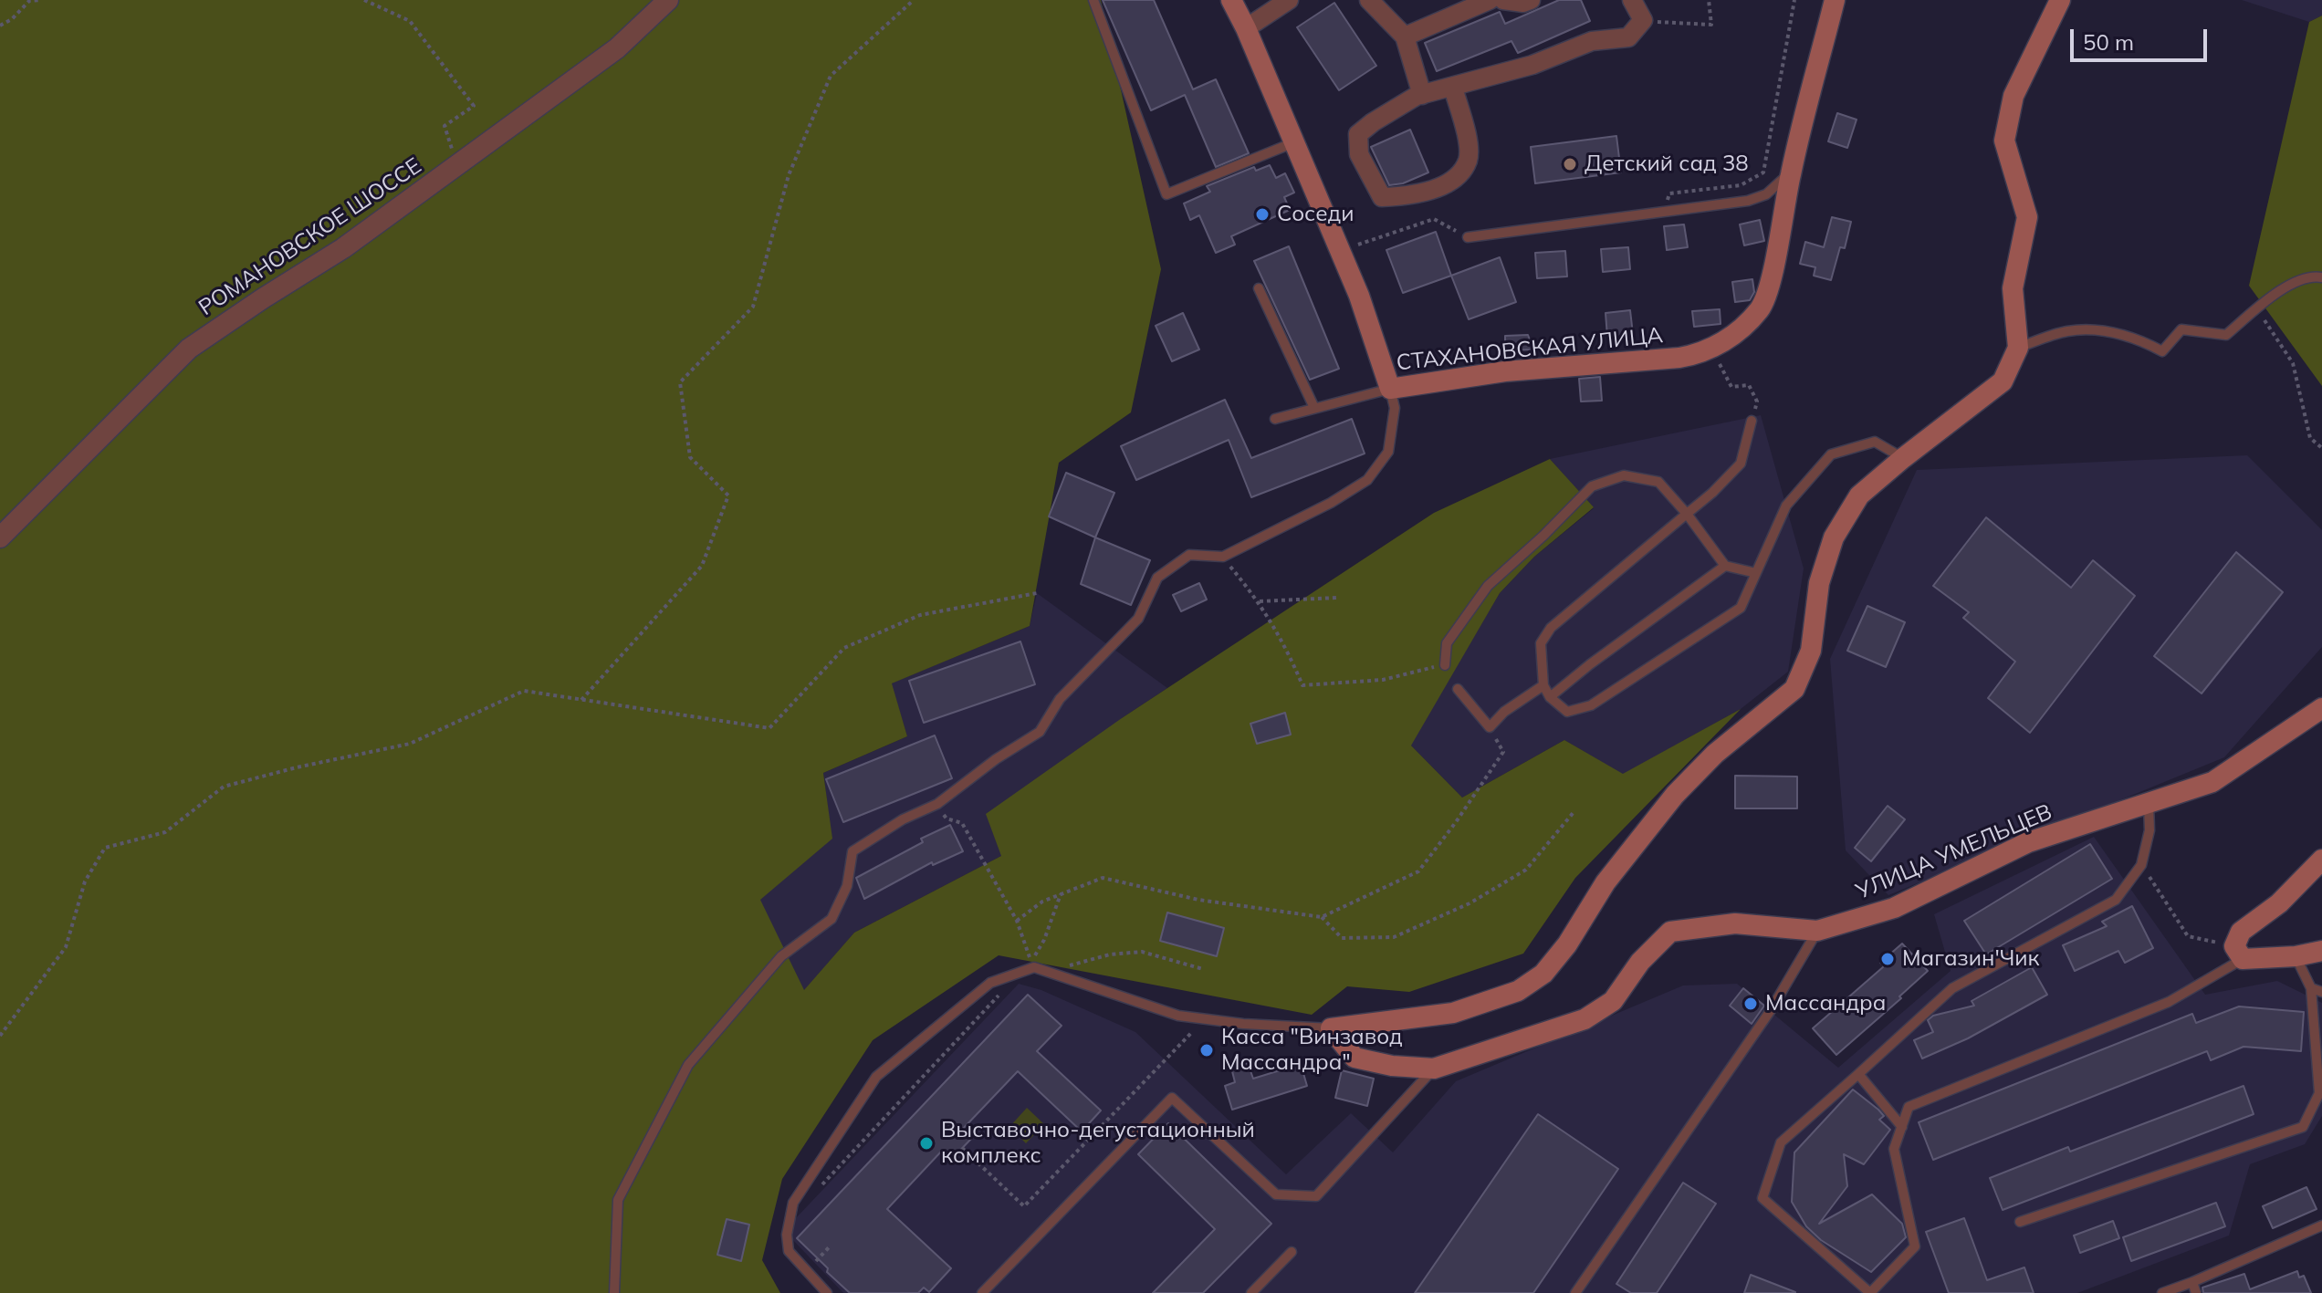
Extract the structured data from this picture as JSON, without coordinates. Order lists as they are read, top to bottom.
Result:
{
  "streets": {
    "main road": ["СТАХАНОВСКАЯ УЛИЦА", "УЛИЦА УМЕЛЬЦЕВ"],
    "street": ["РОМАНОВСКОЕ ШОССЕ"]
  },
  "places": [
    "Детский сад 38",
    "Соседи",
    "Магазин'Чик",
    "Массандра",
    "Касса \"Винзавод Массандра\"",
    "Выставочно-дегустационный комплекс"
  ],
  "scale_bar": "50 m"
}
